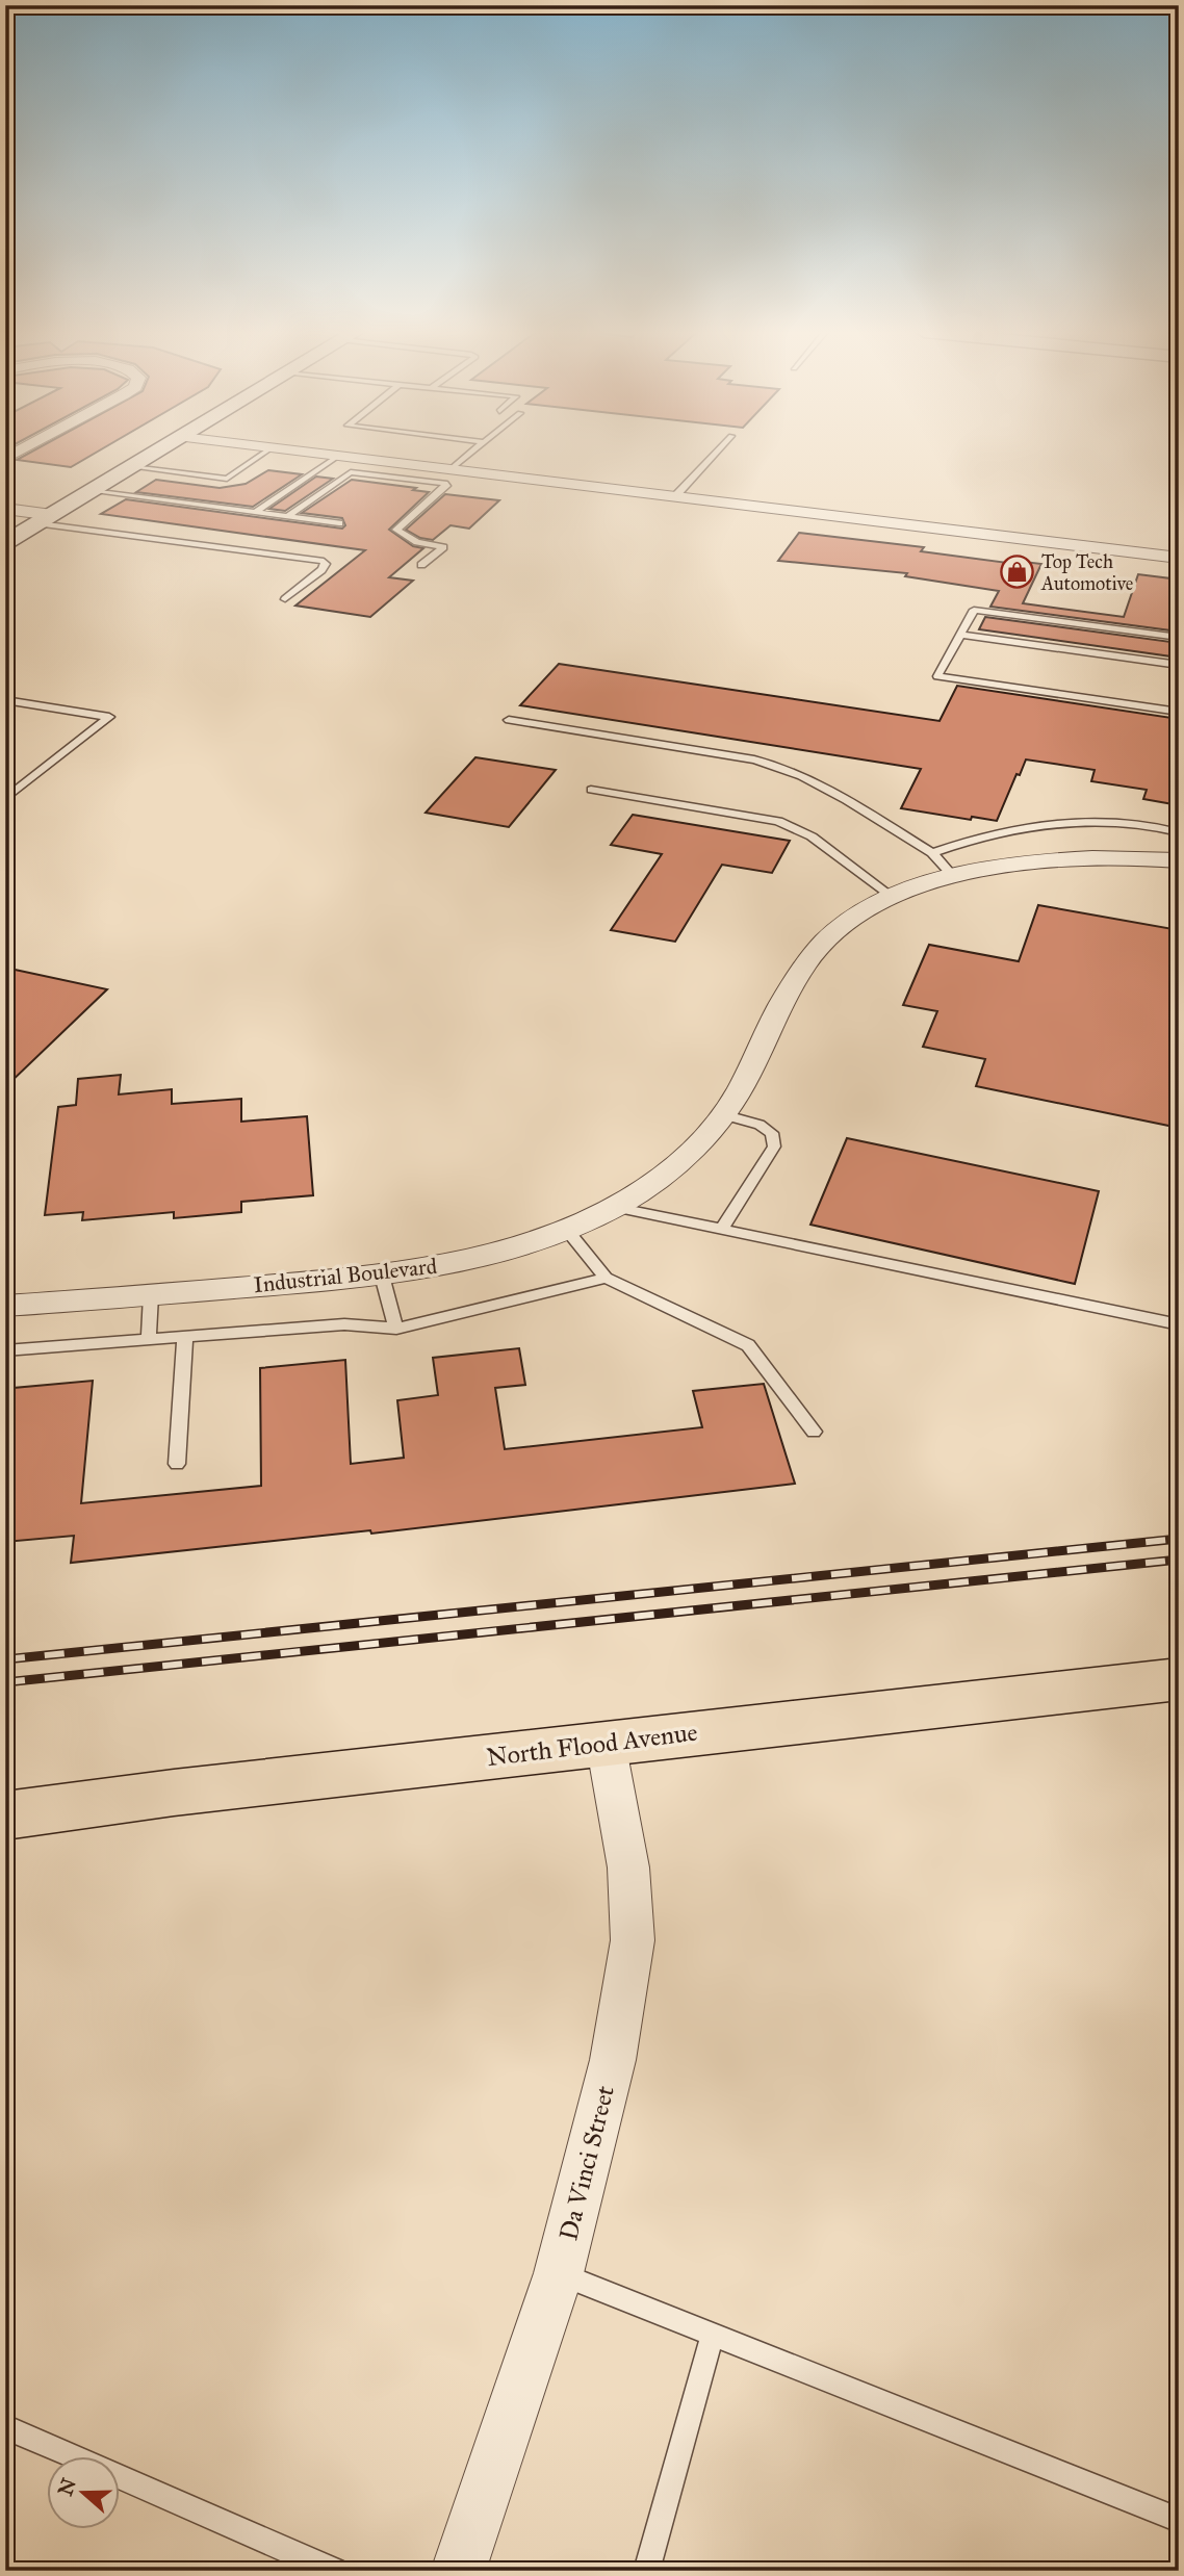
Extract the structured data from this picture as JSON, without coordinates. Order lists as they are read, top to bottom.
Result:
{
  "streets": {
    "main road": ["North Flood Avenue"],
    "street": ["Industrial Boulevard", "Da Vinci Street"]
  },
  "crossings": [
    ["North Flood Avenue", "Da Vinci Street"]
  ],
  "places": {
    "shop": ["Top Tech Automotive"]
  },
  "north": "left"
}
